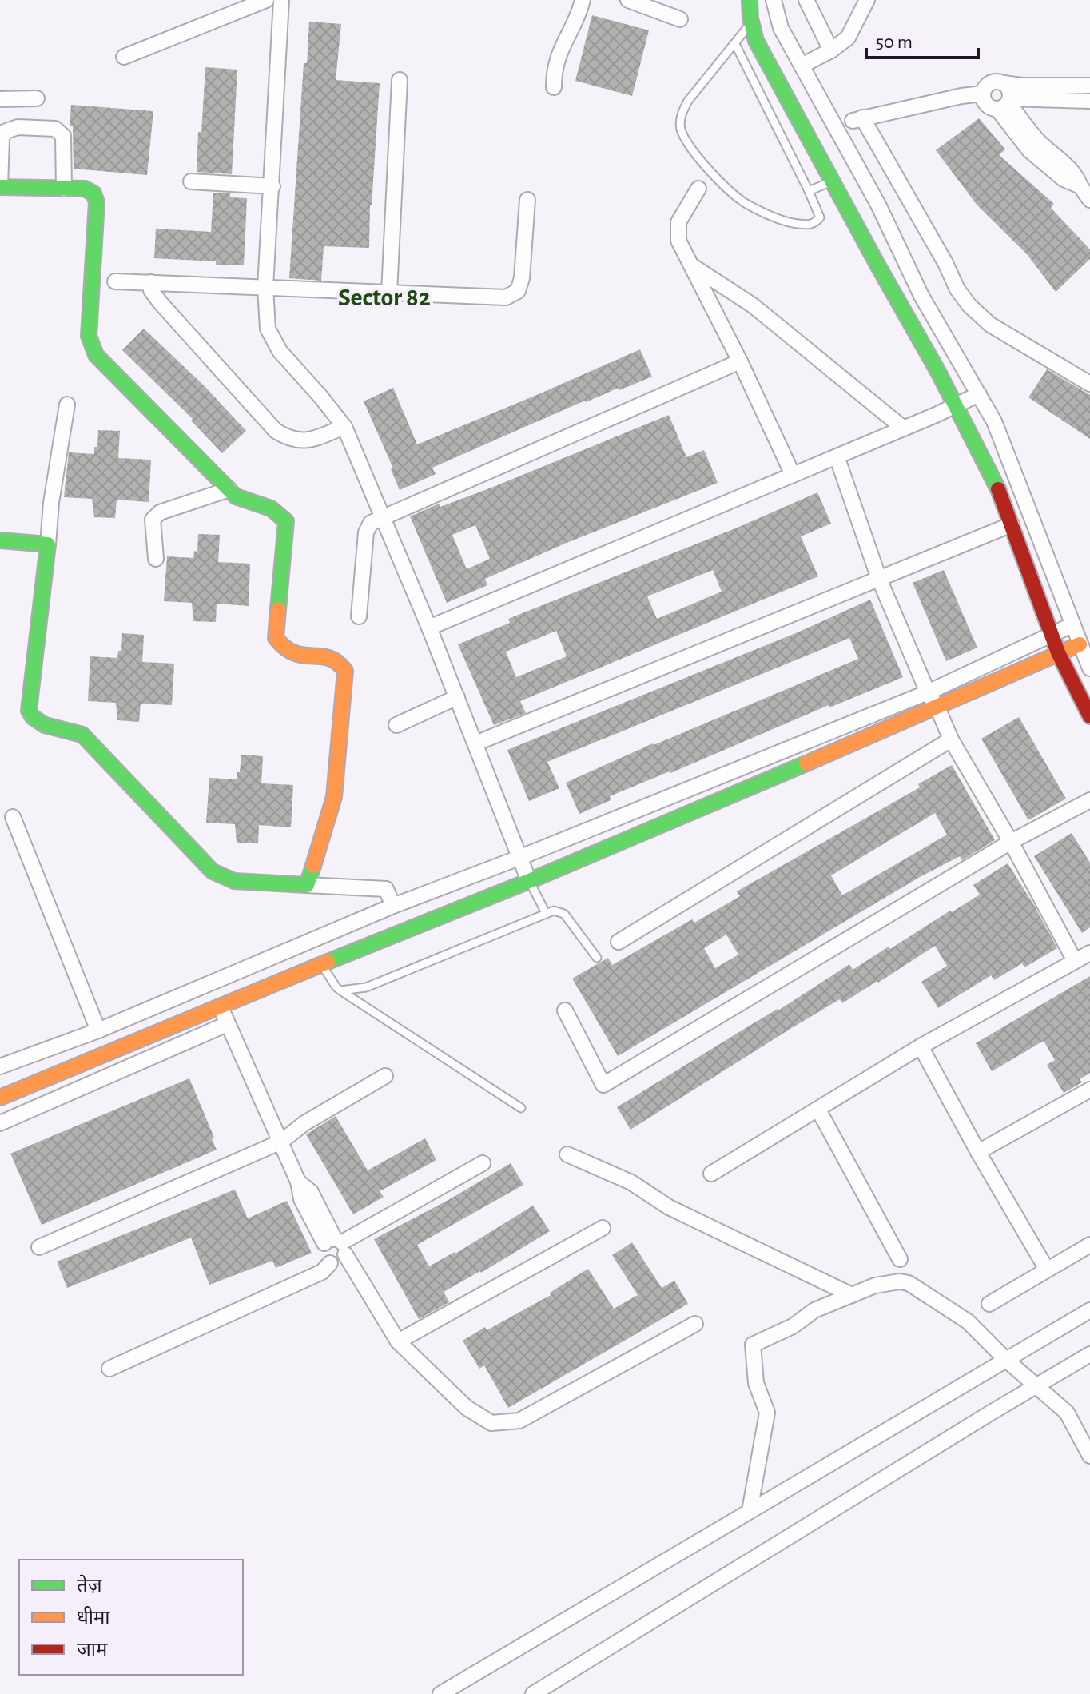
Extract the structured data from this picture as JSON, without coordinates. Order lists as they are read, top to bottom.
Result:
{
  "districts": ["Sector 82"],
  "legend": ["तेज़", "धीमा", "जाम"],
  "scale_bar": "50 m"
}
